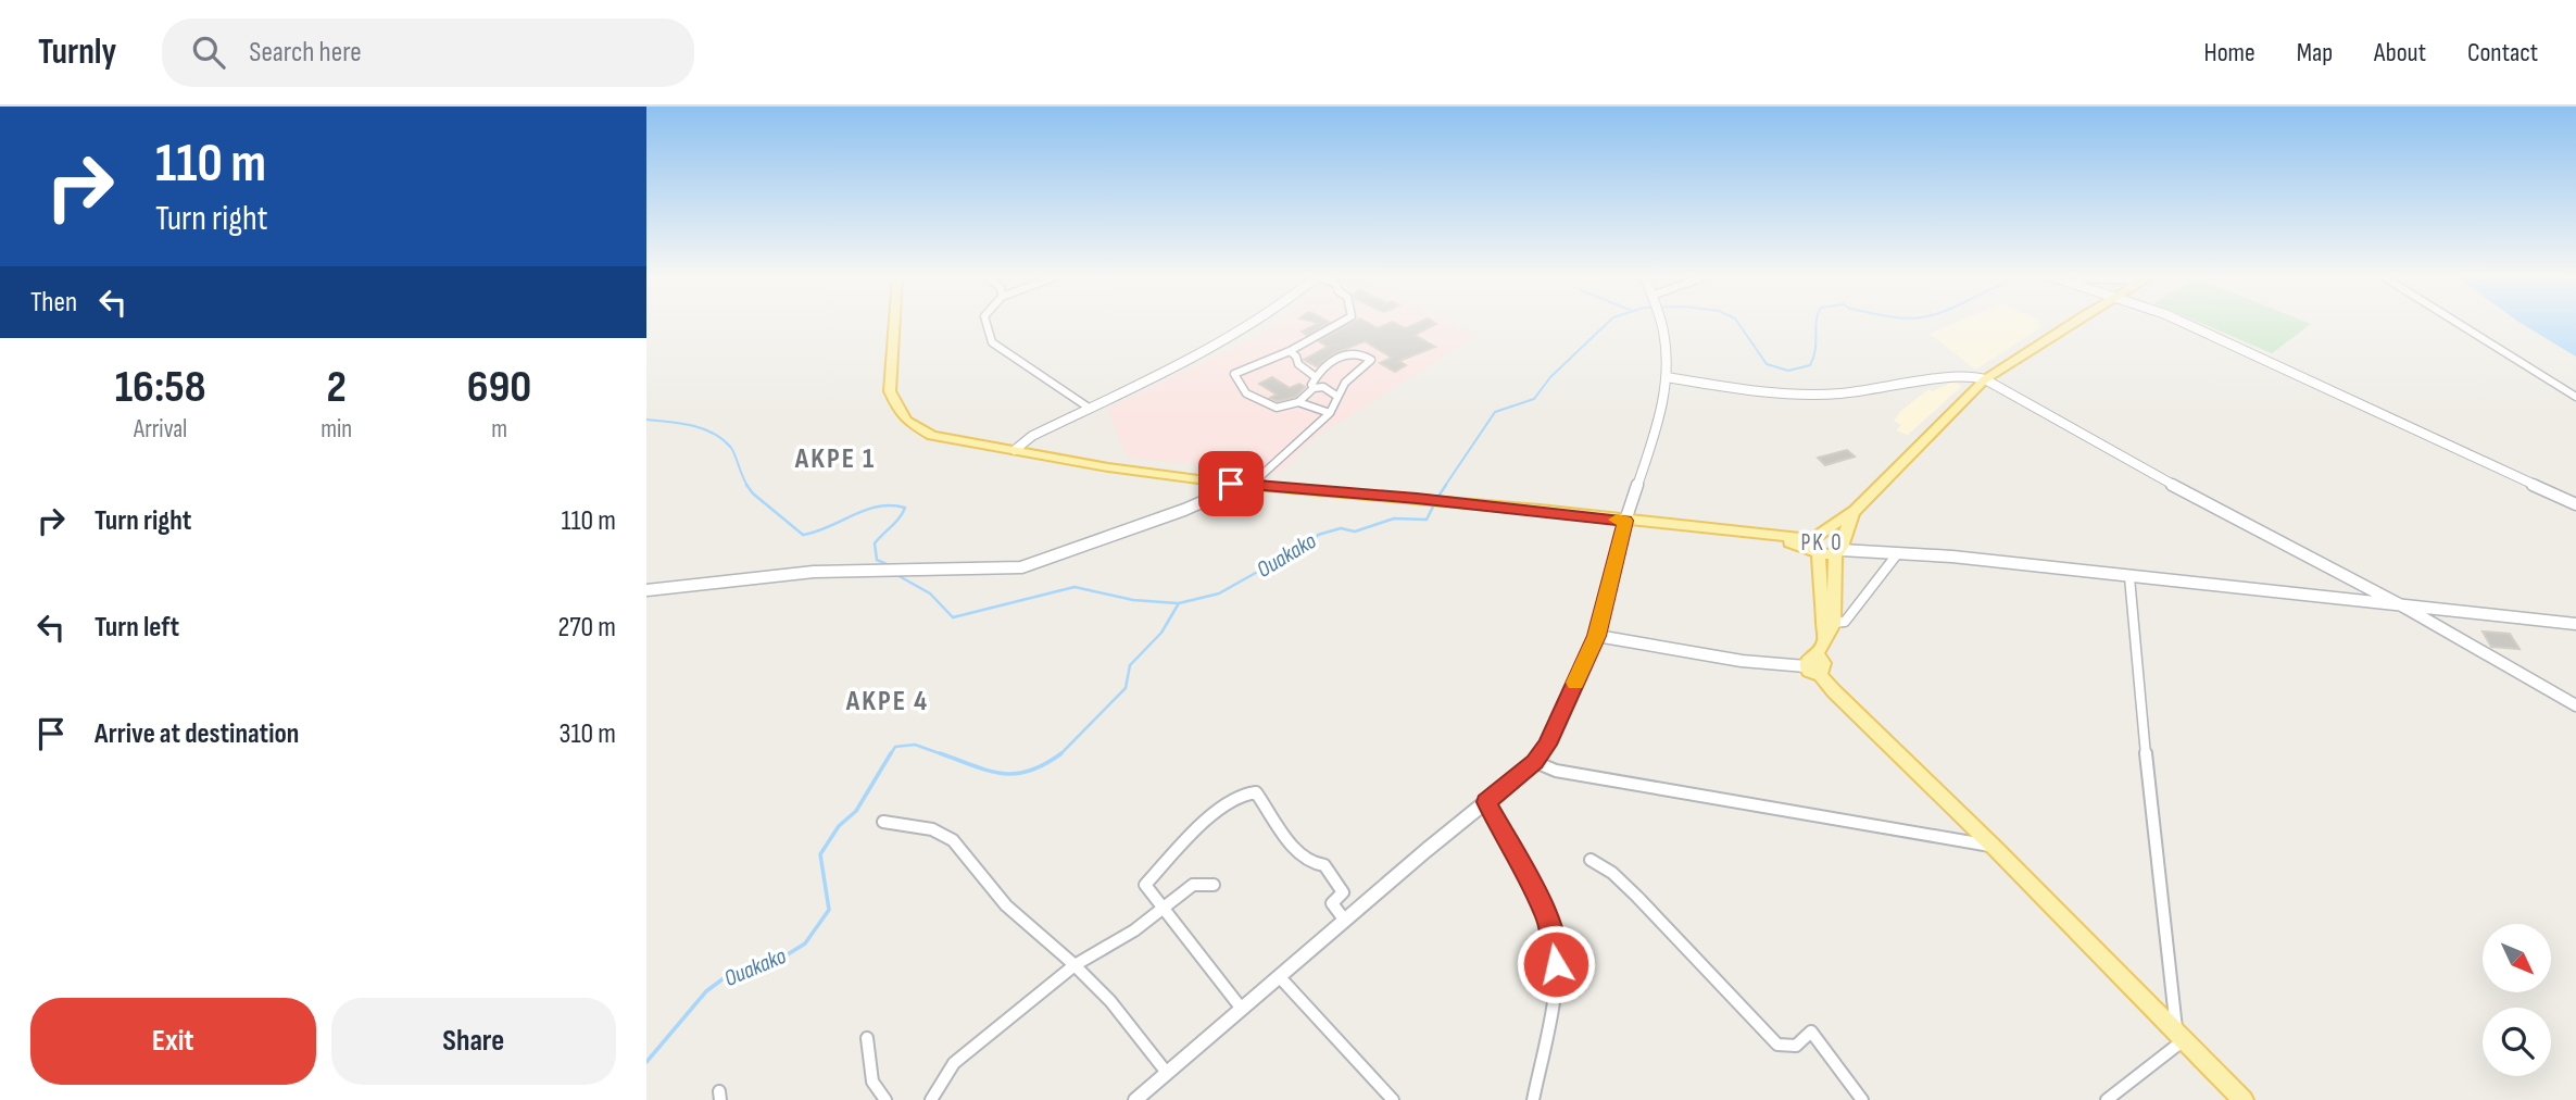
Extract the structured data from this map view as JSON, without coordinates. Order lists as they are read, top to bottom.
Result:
{
  "districts": ["AKPE 1", "PK 0", "AKPE 4"],
  "water": ["Ouakako"],
  "north": "bottom right",
  "page": {
    "header": "Turnly",
    "search": "Search here",
    "nav": [
      "Home",
      "Map",
      "About",
      "Contact"
    ],
    "turn": ["110 m", "Turn right"],
    "then": "Then",
    "eta": [
      "16:58",
      "Arrival",
      "2",
      "min",
      "690",
      "m"
    ],
    "list": [
      {
        "name": "Turn right",
        "value": "110 m"
      },
      {
        "name": "Turn left",
        "value": "270 m"
      },
      {
        "name": "Arrive at destination",
        "value": "310 m"
      }
    ],
    "buttons": ["Exit", "Share"]
  }
}
